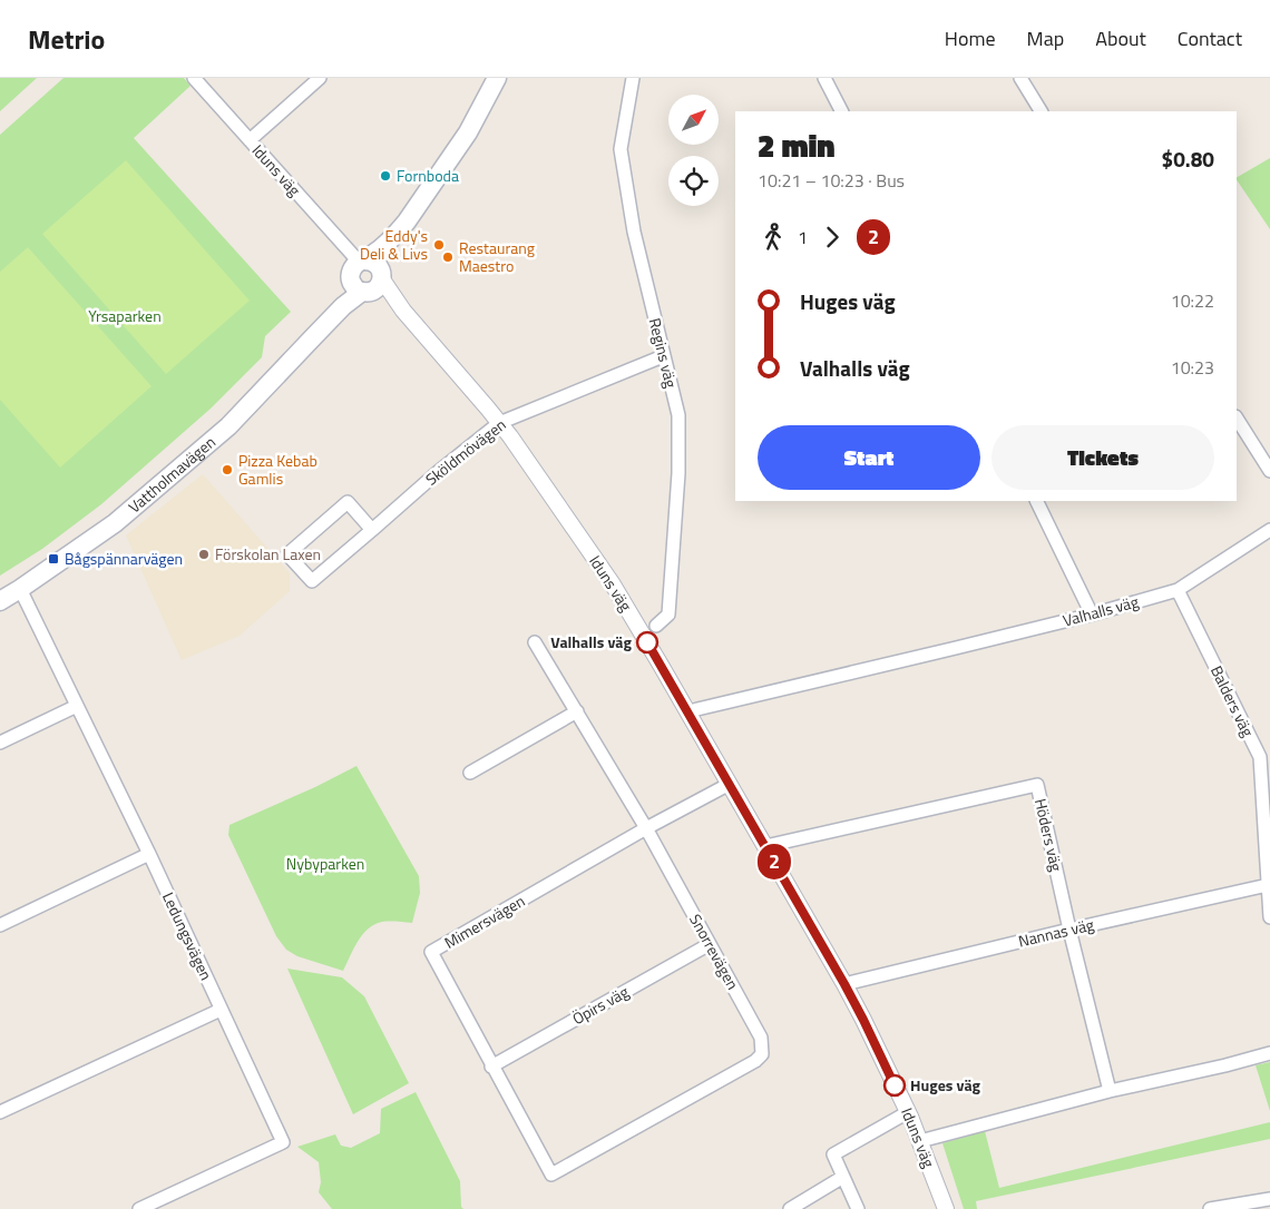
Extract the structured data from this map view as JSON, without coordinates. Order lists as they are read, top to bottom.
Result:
{
  "streets": {
    "main road": ["Vattholmavägen"],
    "street": [
      "Iduns väg",
      "Regins väg",
      "Sköldmövägen",
      "Valhalls väg",
      "Balders väg",
      "Höders väg",
      "Mimersvägen",
      "Nannas väg",
      "Ledungsvägen",
      "Snorrevägen",
      "Öpirs väg"
    ]
  },
  "crossings": [
    ["Iduns väg", "Sköldmövägen"],
    ["Iduns väg", "Vattholmavägen"],
    ["Iduns väg", "Valhalls väg"],
    ["Iduns väg", "Höders väg"],
    ["Iduns väg", "Mimersvägen"],
    ["Iduns väg", "Nannas väg"],
    ["Regins väg", "Sköldmövägen"],
    ["Vattholmavägen", "Ledungsvägen"],
    ["Valhalls väg", "Balders väg"],
    ["Balders väg", "Nannas väg"],
    ["Höders väg", "Nannas väg"],
    ["Mimersvägen", "Snorrevägen"],
    ["Mimersvägen", "Öpirs väg"],
    ["Snorrevägen", "Öpirs väg"]
  ],
  "parks": ["Yrsaparken", "Nybyparken"],
  "places": {
    "other": [
      "Fornboda",
      "Eddy's Deli & Livs",
      "Restaurang Maestro",
      "Pizza Kebab Gamlis",
      "Förskolan Laxen",
      "Valhalls väg",
      "Huges väg"
    ],
    "transit": ["Bågspännarvägen"]
  },
  "lines": ["bus line 2"],
  "north": "top right",
  "page": {
    "header": "Metrio",
    "nav": [
      "Home",
      "Map",
      "About",
      "Contact"
    ],
    "on_map": "2",
    "heading": ["2 min", "10:21 – 10:23 · Bus", "$0.80"],
    "legs": ["1", "2"],
    "list": [
      {
        "name": "Huges väg",
        "value": "10:22"
      },
      {
        "name": "Valhalls väg",
        "value": "10:23"
      }
    ],
    "buttons": ["Start", "Tickets"]
  }
}
